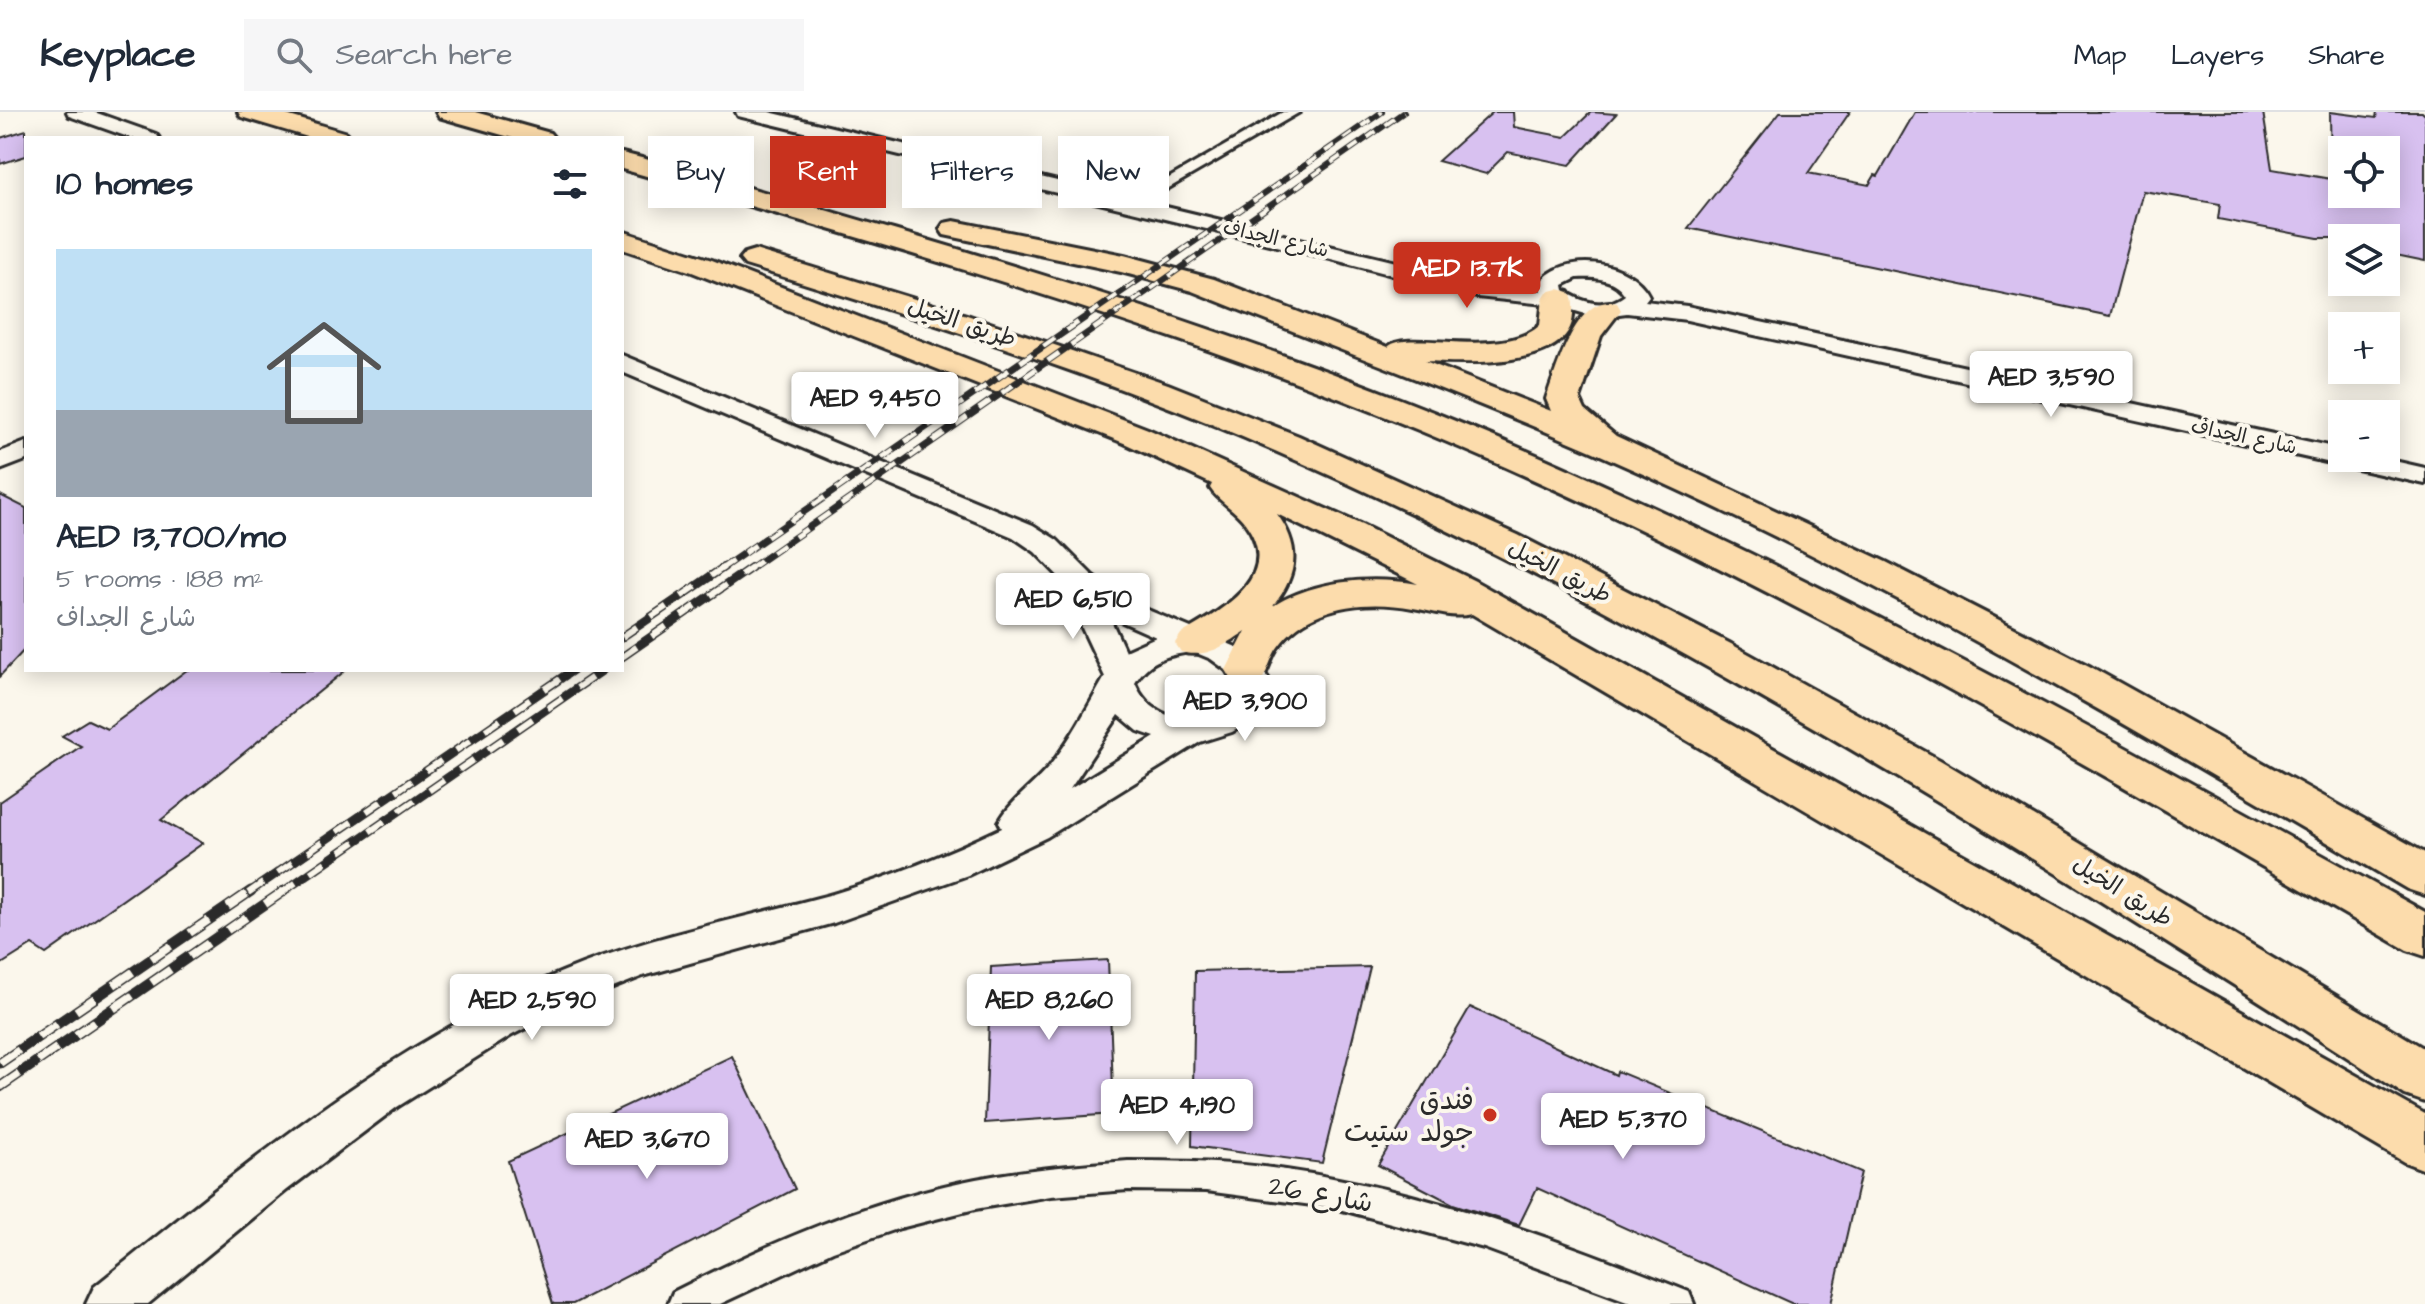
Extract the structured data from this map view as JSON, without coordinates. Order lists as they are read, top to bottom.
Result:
{
  "streets": {
    "highway": ["طريق الخيل"],
    "street": ["شارع الجداف", "شارع 26"]
  },
  "places": ["فندق جولد ستيت"],
  "page": {
    "header": "Keyplace",
    "search": "Search here",
    "nav": ["Map", "Layers", "Share"],
    "map_buttons": ["+", "−"],
    "chip": [
      "Buy",
      "Rent",
      "Filters",
      "New"
    ],
    "heading": "10 homes",
    "list": [
      {
        "name": "AED 13,700/mo",
        "note": "5 rooms · 188 m² · شارع الجداف"
      }
    ],
    "price": [
      "AED 13.7K",
      "AED 3,590",
      "AED 9,450",
      "AED 6,510",
      "AED 3,900",
      "AED 2,590",
      "AED 8,260",
      "AED 4,190",
      "AED 5,370",
      "AED 3,670"
    ]
  }
}
